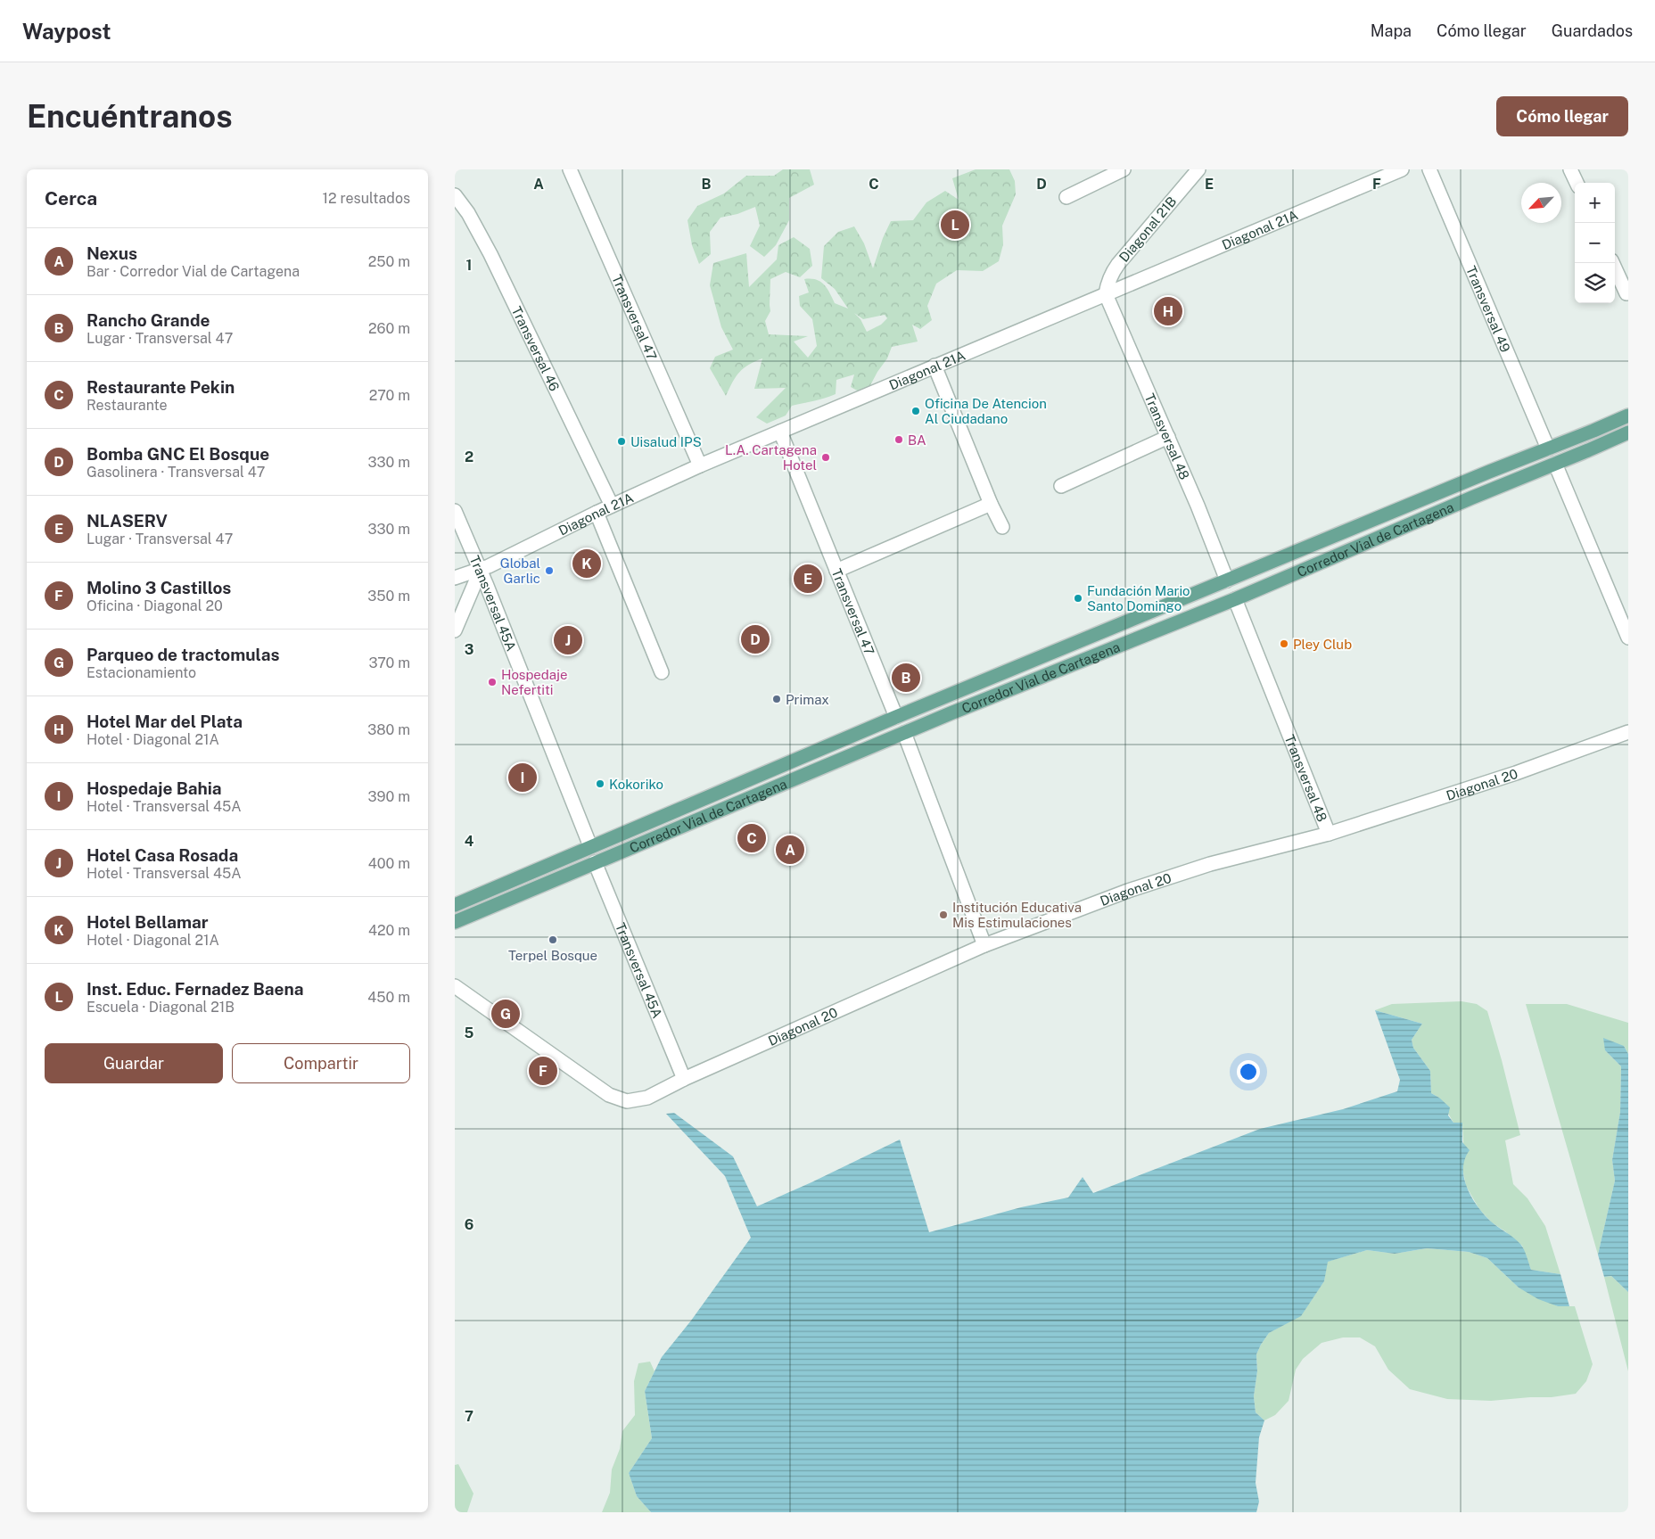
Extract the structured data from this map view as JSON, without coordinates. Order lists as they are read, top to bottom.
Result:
{
  "streets": {
    "main road": ["Corredor Vial de Cartagena"],
    "street": [
      "Diagonal 21B",
      "Diagonal 21A",
      "Transversal 49",
      "Transversal 47",
      "Transversal 46",
      "Transversal 48",
      "Transversal 45A",
      "Diagonal 20"
    ]
  },
  "crossings": [
    ["Diagonal 21B", "Diagonal 21A"],
    ["Diagonal 21B", "Transversal 48"],
    ["Diagonal 21A", "Transversal 47"],
    ["Diagonal 21A", "Transversal 46"],
    ["Diagonal 21A", "Transversal 48"],
    ["Diagonal 21A", "Transversal 45A"],
    ["Transversal 49", "Corredor Vial de Cartagena"],
    ["Transversal 47", "Corredor Vial de Cartagena"],
    ["Transversal 48", "Corredor Vial de Cartagena"],
    ["Transversal 48", "Diagonal 20"],
    ["Corredor Vial de Cartagena", "Transversal 45A"],
    ["Transversal 45A", "Diagonal 20"]
  ],
  "places": [
    "Oficina De Atencion Al Ciudadano",
    "BA",
    "Uisalud IPS",
    "L.A. Cartagena Hotel",
    "Global Garlic",
    "Fundación Mario Santo Domingo",
    "Pley Club",
    "Hospedaje Nefertiti",
    "Primax",
    "Kokoriko",
    "Institución Educativa Mis Estimulaciones",
    "Terpel Bosque"
  ],
  "north": "bottom left",
  "page": {
    "header": "Waypost",
    "nav": ["Mapa", "Cómo llegar", "Guardados"],
    "buttons": [
      "Cómo llegar",
      ["Guardar", "Compartir"]
    ],
    "title": "Encuéntranos",
    "heading": ["Cerca", "12 resultados"],
    "map_buttons": ["+", "−"],
    "pins": [
      "L",
      "H",
      "K",
      "E",
      "D",
      "J",
      "B",
      "I",
      "C",
      "A",
      "G",
      "F"
    ],
    "list": [
      {
        "mark": "A",
        "name": "Nexus",
        "note": "Bar · Corredor Vial de Cartagena",
        "value": "250 m"
      },
      {
        "mark": "B",
        "name": "Rancho Grande",
        "note": "Lugar · Transversal 47",
        "value": "260 m"
      },
      {
        "mark": "C",
        "name": "Restaurante Pekin",
        "note": "Restaurante",
        "value": "270 m"
      },
      {
        "mark": "D",
        "name": "Bomba GNC El Bosque",
        "note": "Gasolinera · Transversal 47",
        "value": "330 m"
      },
      {
        "mark": "E",
        "name": "NLASERV",
        "note": "Lugar · Transversal 47",
        "value": "330 m"
      },
      {
        "mark": "F",
        "name": "Molino 3 Castillos",
        "note": "Oficina · Diagonal 20",
        "value": "350 m"
      },
      {
        "mark": "G",
        "name": "Parqueo de tractomulas",
        "note": "Estacionamiento",
        "value": "370 m"
      },
      {
        "mark": "H",
        "name": "Hotel Mar del Plata",
        "note": "Hotel · Diagonal 21A",
        "value": "380 m"
      },
      {
        "mark": "I",
        "name": "Hospedaje Bahia",
        "note": "Hotel · Transversal 45A",
        "value": "390 m"
      },
      {
        "mark": "J",
        "name": "Hotel Casa Rosada",
        "note": "Hotel · Transversal 45A",
        "value": "400 m"
      },
      {
        "mark": "K",
        "name": "Hotel Bellamar",
        "note": "Hotel · Diagonal 21A",
        "value": "420 m"
      },
      {
        "mark": "L",
        "name": "Inst. Educ. Fernadez Baena",
        "note": "Escuela · Diagonal 21B",
        "value": "450 m"
      }
    ]
  },
  "grid": {
    "columns": [
      "A",
      "B",
      "C",
      "D",
      "E",
      "F"
    ],
    "rows": [
      "1",
      "2",
      "3",
      "4",
      "5",
      "6",
      "7"
    ]
  }
}
